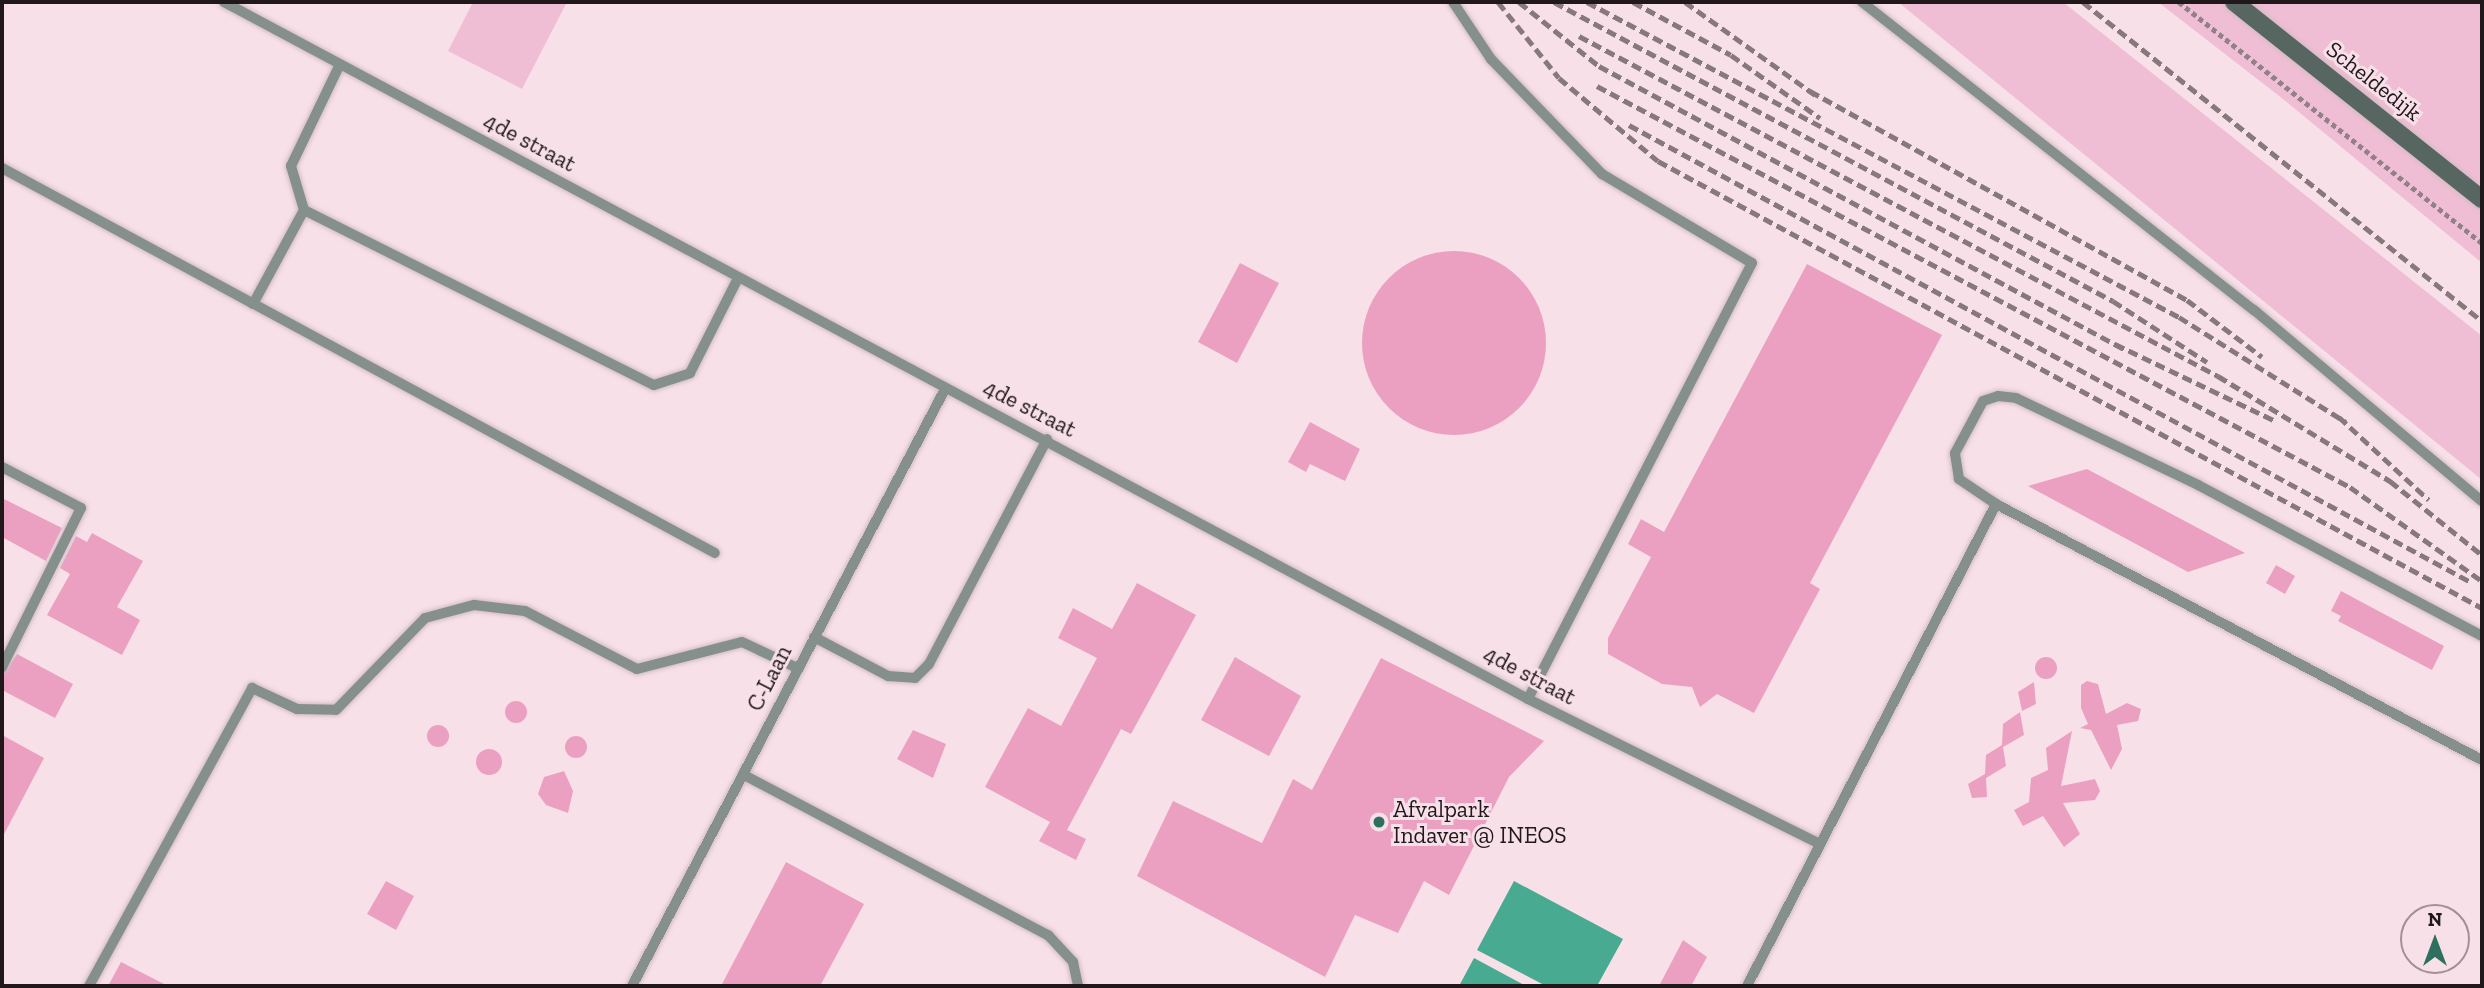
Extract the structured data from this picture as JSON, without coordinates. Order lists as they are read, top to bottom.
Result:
{
  "streets": {
    "street": ["Scheldedijk"],
    "lane": ["4de straat", "C-Laan"]
  },
  "crossings": [
    ["4de straat", "C-Laan"]
  ],
  "places": ["Afvalpark Indaver @ INEOS"],
  "north": "top"
}
